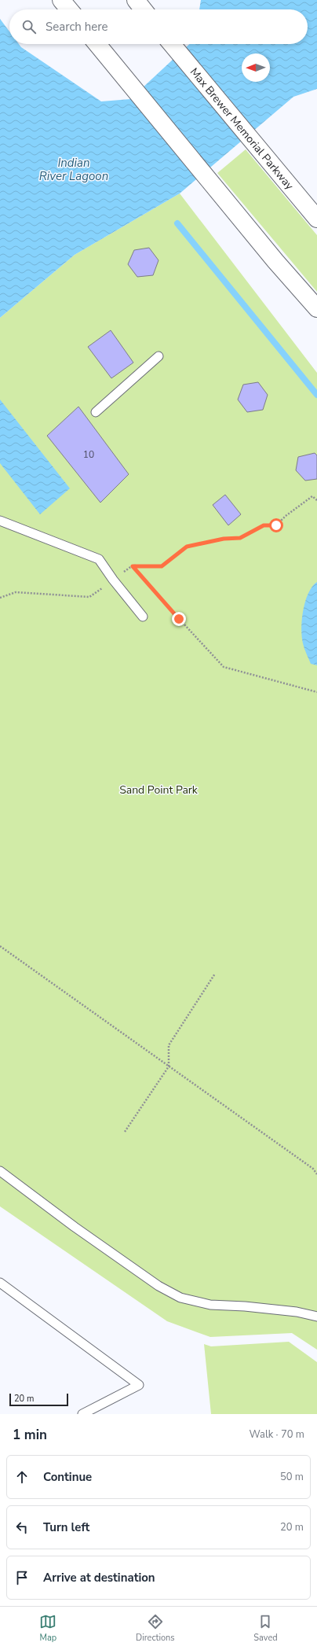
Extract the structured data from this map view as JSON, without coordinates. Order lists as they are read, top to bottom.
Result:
{
  "streets": {
    "street": ["Max Brewer Memorial Parkway"]
  },
  "water": ["Indian River Lagoon"],
  "parks": ["Sand Point Park"],
  "house_numbers": ["10"],
  "scale_bar": "20 m",
  "north": "left",
  "page": {
    "search": "Search here",
    "scale": "20 m",
    "heading": ["1 min", "Walk · 70 m"],
    "list": [
      ["Continue", "50 m"],
      ["Turn left", "20 m"],
      "Arrive at destination"
    ],
    "nav": ["Map", "Directions", "Saved"]
  }
}
